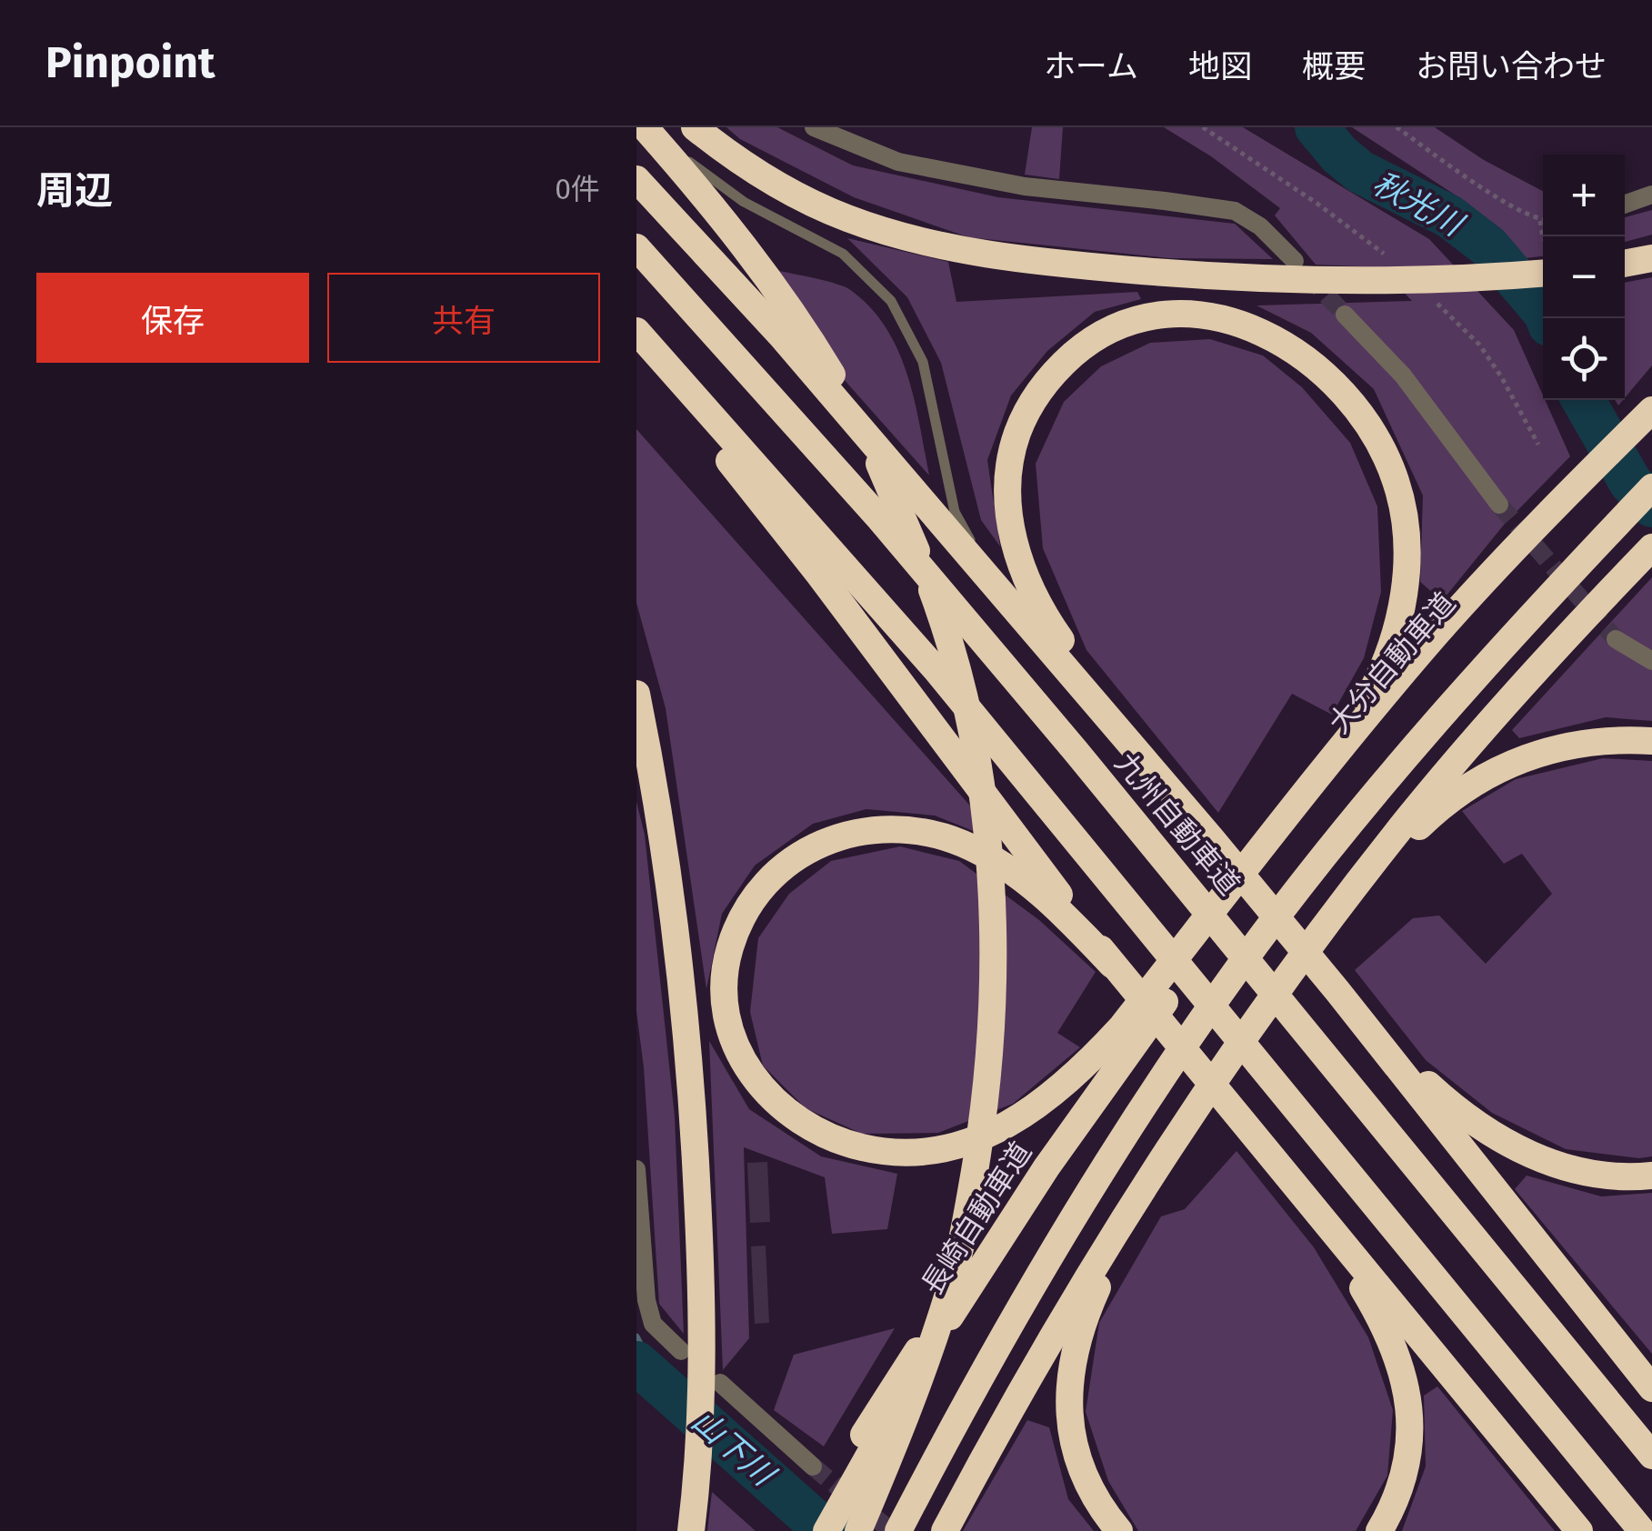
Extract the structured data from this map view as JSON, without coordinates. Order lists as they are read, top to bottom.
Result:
{
  "streets": {
    "highway": ["大分自動車道", "九州自動車道"]
  },
  "water": ["秋光川", "山下川"],
  "page": {
    "header": "Pinpoint",
    "nav": [
      "ホーム",
      "地図",
      "概要",
      "お問い合わせ"
    ],
    "heading": ["周辺", "0件"],
    "map_buttons": ["+", "−"],
    "buttons": ["保存", "共有"]
  }
}
